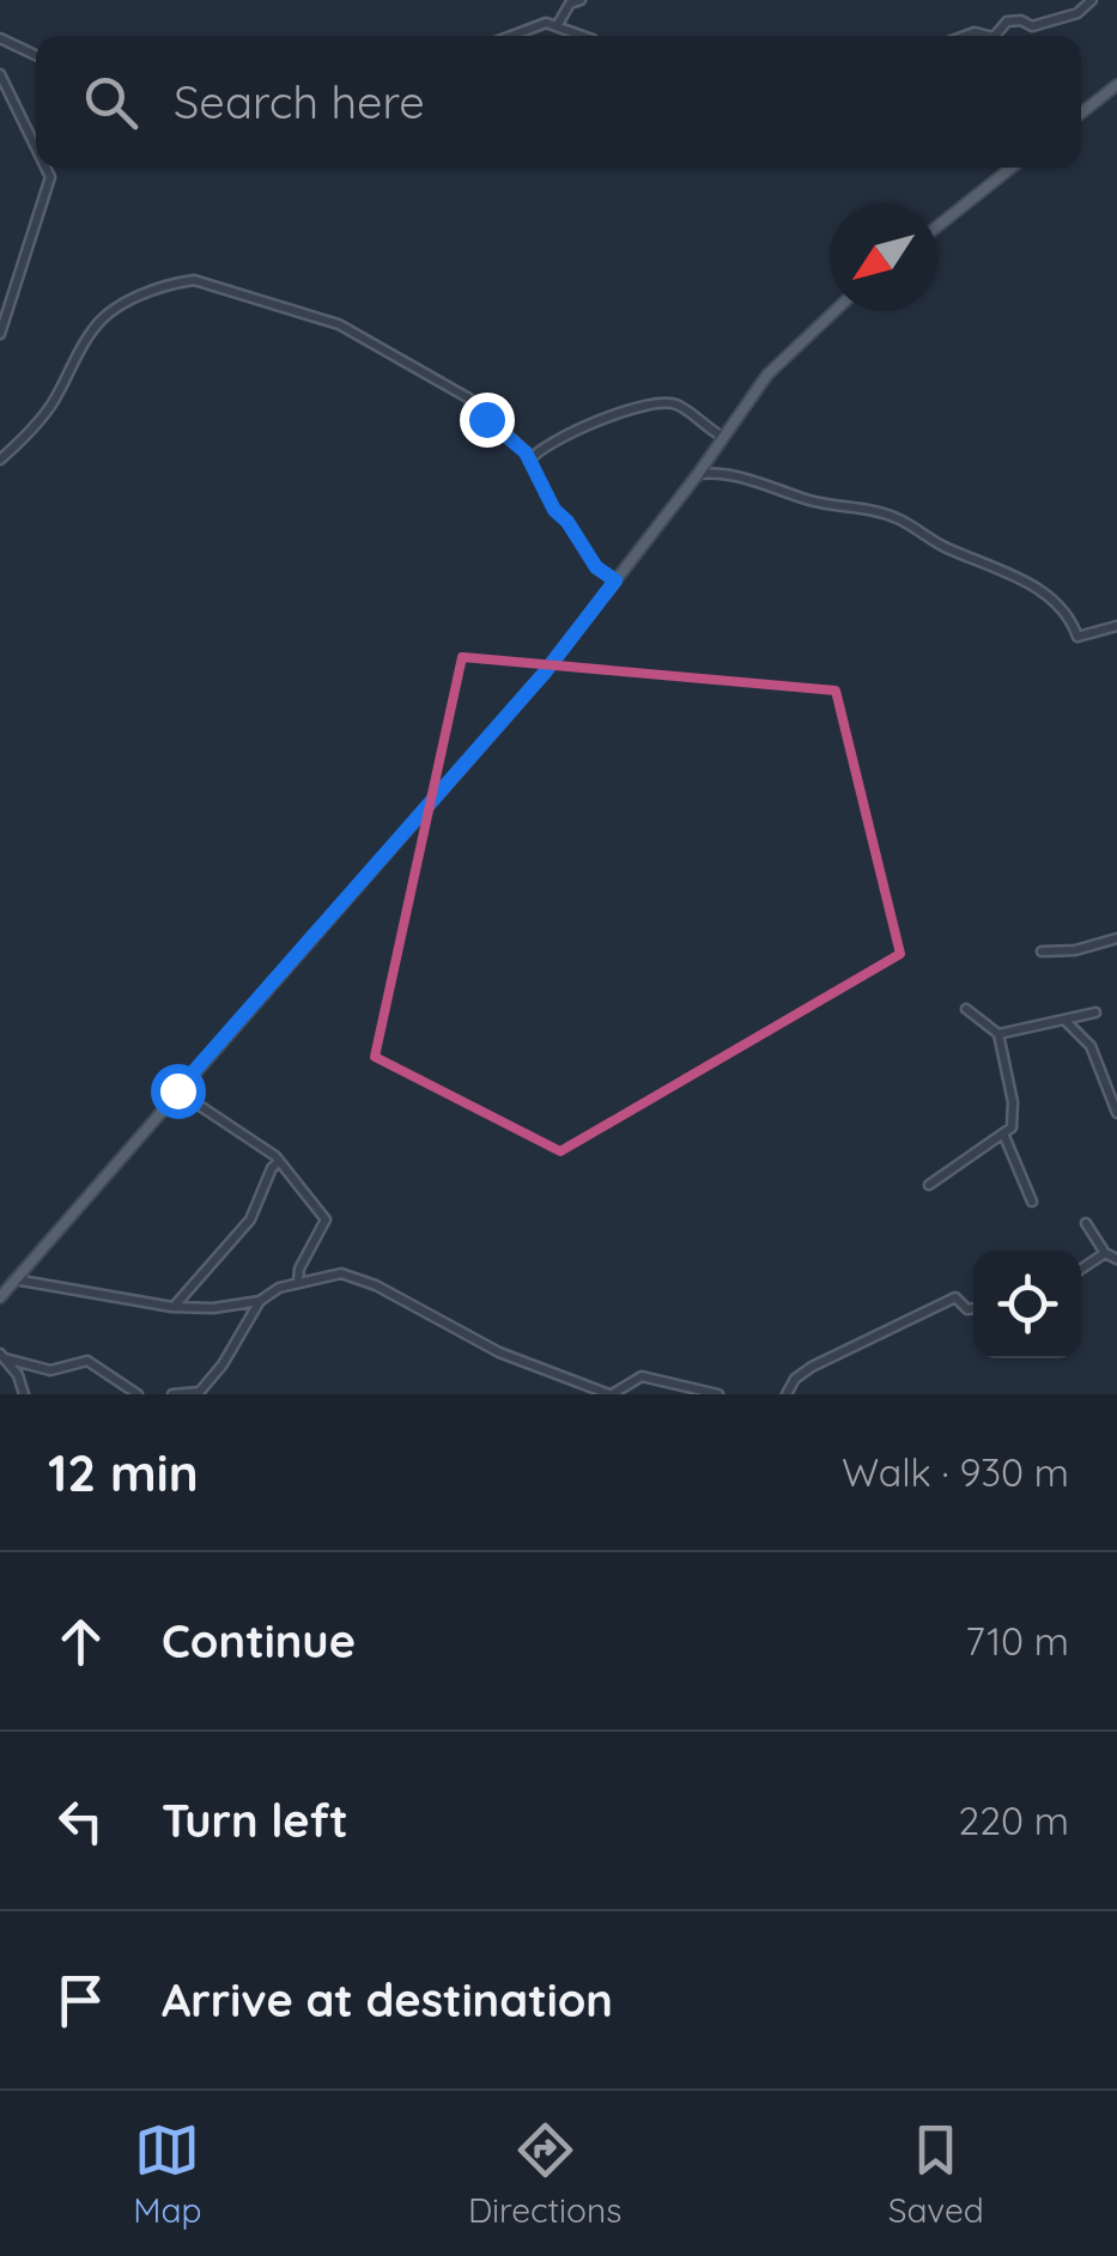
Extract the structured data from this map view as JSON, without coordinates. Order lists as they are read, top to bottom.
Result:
{
  "north": "bottom left",
  "page": {
    "search": "Search here",
    "heading": ["12 min", "Walk · 930 m"],
    "list": [
      ["Continue", "710 m"],
      ["Turn left", "220 m"],
      "Arrive at destination"
    ],
    "nav": ["Map", "Directions", "Saved"]
  }
}
